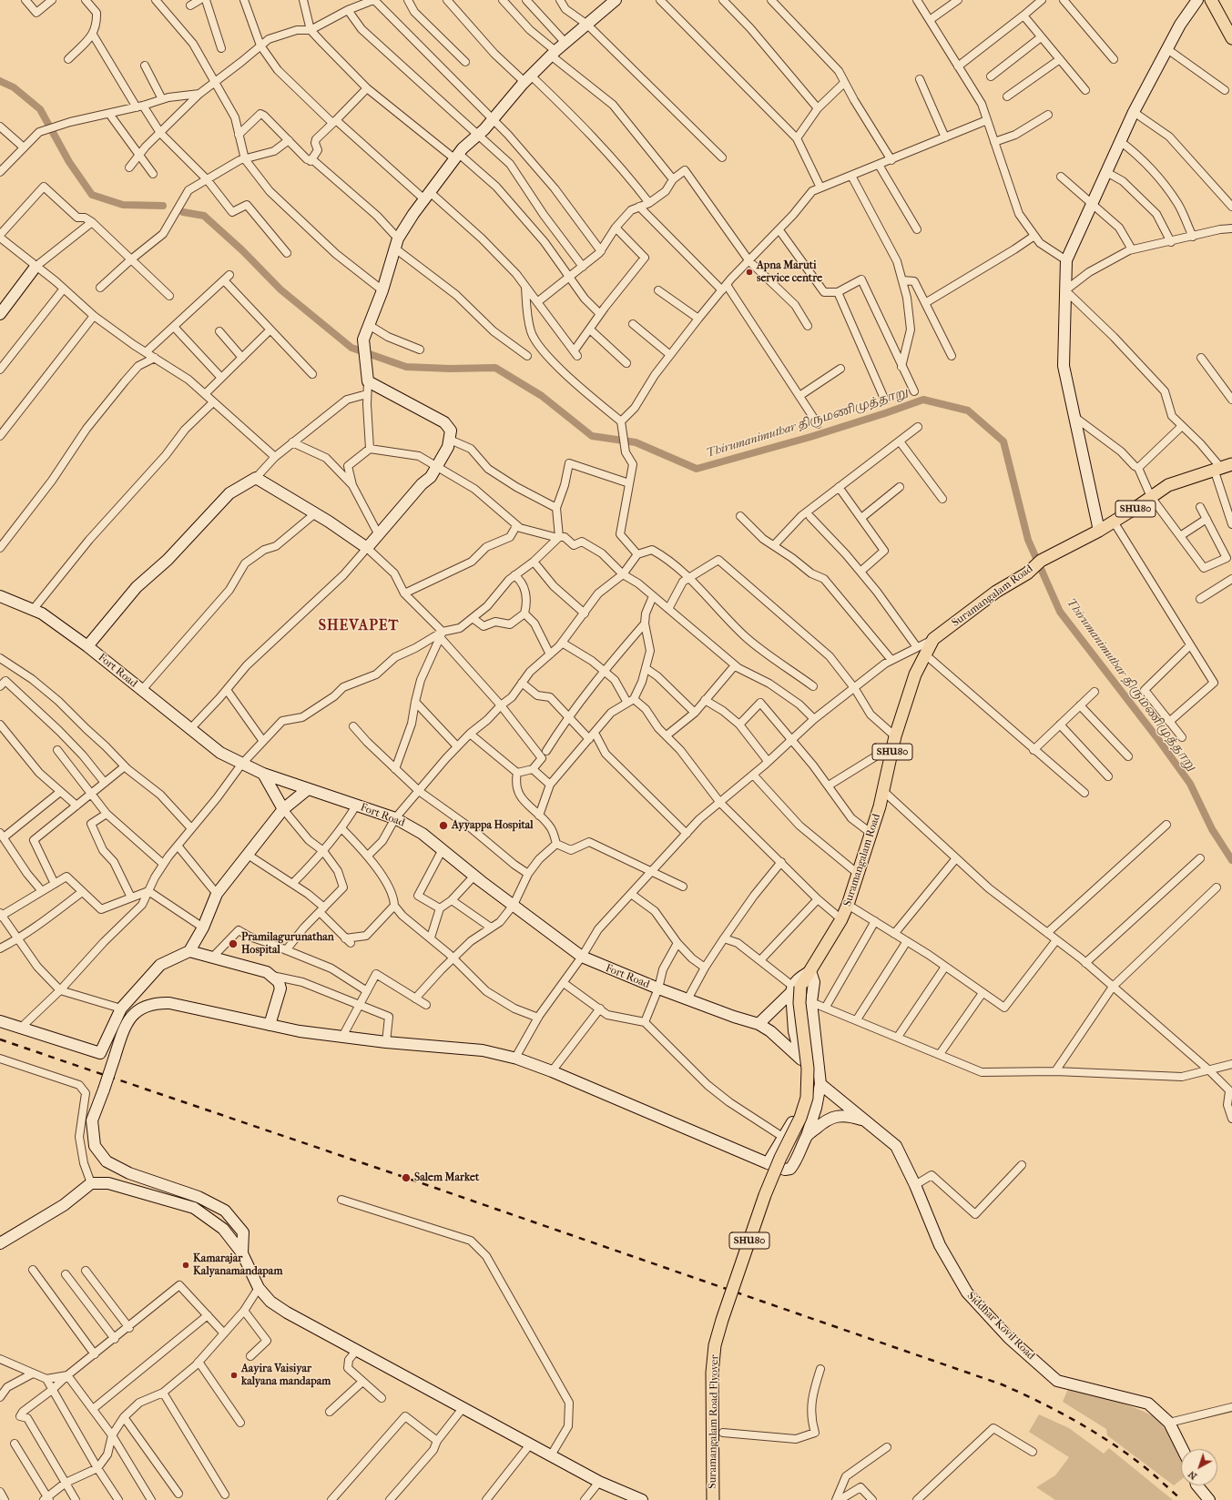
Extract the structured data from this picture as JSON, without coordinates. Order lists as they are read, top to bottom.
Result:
{
  "streets": {
    "main road": ["SHU80", "Suramangalam Road", "Suramangalam Road Flyover"],
    "street": ["Fort Road", "Siddhar Kovil Road"]
  },
  "crossings": [
    ["Suramangalam Road", "Suramangalam Road Flyover"]
  ],
  "districts": ["SHEVAPET"],
  "water": ["Thirumanimuthar திருமணிமுத்தாறு"],
  "places": [
    "Apna Maruti service centre",
    "Ayyappa Hospital",
    "Pramilagurunathan Hospital",
    "Salem Market",
    "Kamarajar Kalyanamandapam",
    "Aayira Vaisiyar kalyana mandapam"
  ],
  "north": "bottom left"
}
